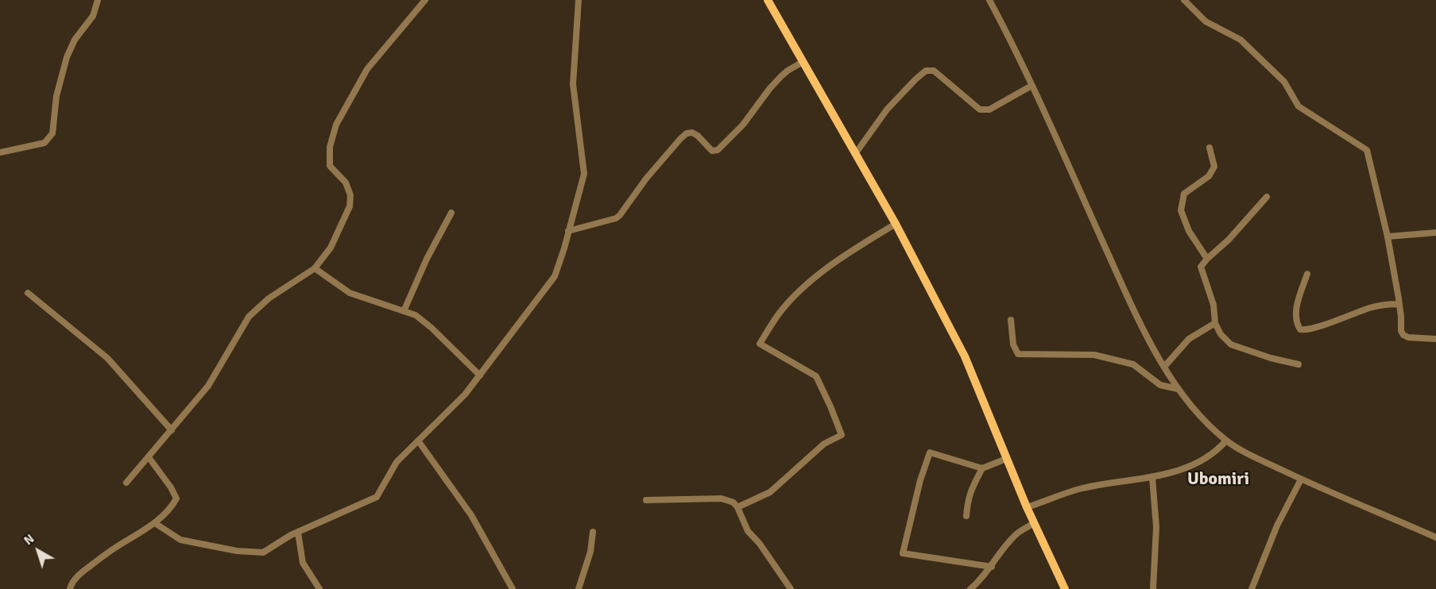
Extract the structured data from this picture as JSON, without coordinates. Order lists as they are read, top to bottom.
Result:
{
  "districts": ["Ubomiri"],
  "north": "top left"
}
